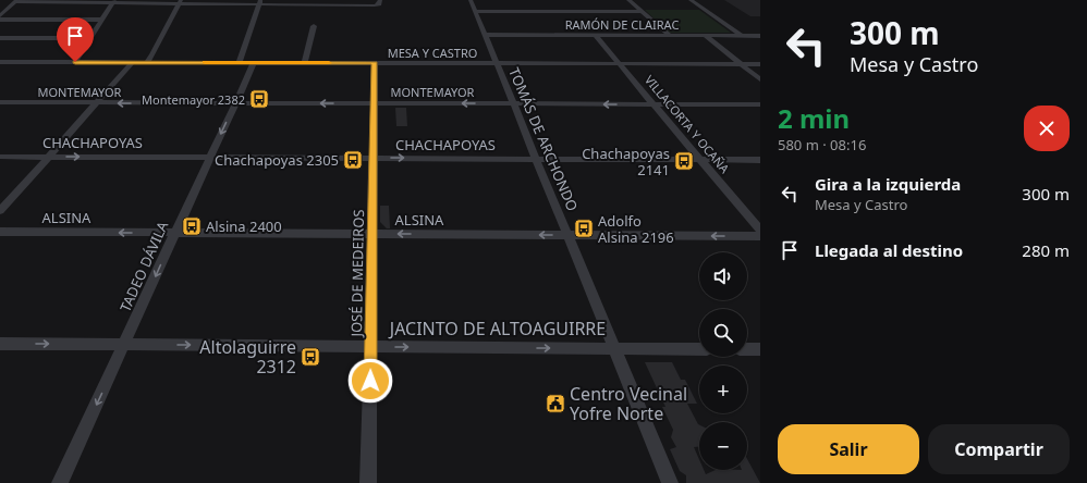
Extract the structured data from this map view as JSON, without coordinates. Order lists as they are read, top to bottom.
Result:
{
  "streets": {
    "street": [
      "RAMÓN DE CLAIRAC",
      "MESA Y CASTRO",
      "MONTEMAYOR",
      "VILLACORTA Y OCAÑA",
      "TOMÁS DE ARCHONDO",
      "CHACHAPOYAS",
      "ALSINA",
      "TADEO DÁVILA",
      "JOSÉ DE MEDEIROS",
      "JACINTO DE ALTOAGUIRRE"
    ]
  },
  "crossings": [
    ["RAMÓN DE CLAIRAC", "VILLACORTA Y OCAÑA"],
    ["RAMÓN DE CLAIRAC", "TOMÁS DE ARCHONDO"],
    ["MESA Y CASTRO", "VILLACORTA Y OCAÑA"],
    ["MESA Y CASTRO", "TOMÁS DE ARCHONDO"],
    ["MESA Y CASTRO", "TADEO DÁVILA"],
    ["MESA Y CASTRO", "JOSÉ DE MEDEIROS"],
    ["MONTEMAYOR", "VILLACORTA Y OCAÑA"],
    ["MONTEMAYOR", "TOMÁS DE ARCHONDO"],
    ["MONTEMAYOR", "TADEO DÁVILA"],
    ["MONTEMAYOR", "JOSÉ DE MEDEIROS"],
    ["VILLACORTA Y OCAÑA", "CHACHAPOYAS"],
    ["TOMÁS DE ARCHONDO", "CHACHAPOYAS"],
    ["TOMÁS DE ARCHONDO", "ALSINA"],
    ["TOMÁS DE ARCHONDO", "JACINTO DE ALTOAGUIRRE"],
    ["CHACHAPOYAS", "TADEO DÁVILA"],
    ["CHACHAPOYAS", "JOSÉ DE MEDEIROS"],
    ["ALSINA", "TADEO DÁVILA"],
    ["ALSINA", "JOSÉ DE MEDEIROS"],
    ["TADEO DÁVILA", "JACINTO DE ALTOAGUIRRE"],
    ["JOSÉ DE MEDEIROS", "JACINTO DE ALTOAGUIRRE"]
  ],
  "one_way": [
    "CHACHAPOYAS",
    "ALSINA",
    "TADEO DÁVILA",
    "JACINTO DE ALTOAGUIRRE"
  ],
  "places": {
    "bus stop": [
      "Montemayor 2382",
      "Chachapoyas 2305",
      "Chachapoyas 2141",
      "Alsina 2400",
      "Adolfo Alsina 2196",
      "Altolaguirre 2312"
    ],
    "public building": ["Centro Vecinal Yofre Norte"]
  },
  "page": {
    "turn": ["300 m", "Mesa y Castro"],
    "heading": ["2 min", "580 m · 08:16"],
    "list": [
      {
        "name": "Gira a la izquierda",
        "note": "Mesa y Castro",
        "value": "300 m"
      },
      {
        "name": "Llegada al destino",
        "value": "280 m"
      }
    ],
    "map_buttons": ["+", "−"],
    "buttons": ["Salir", "Compartir"]
  }
}
